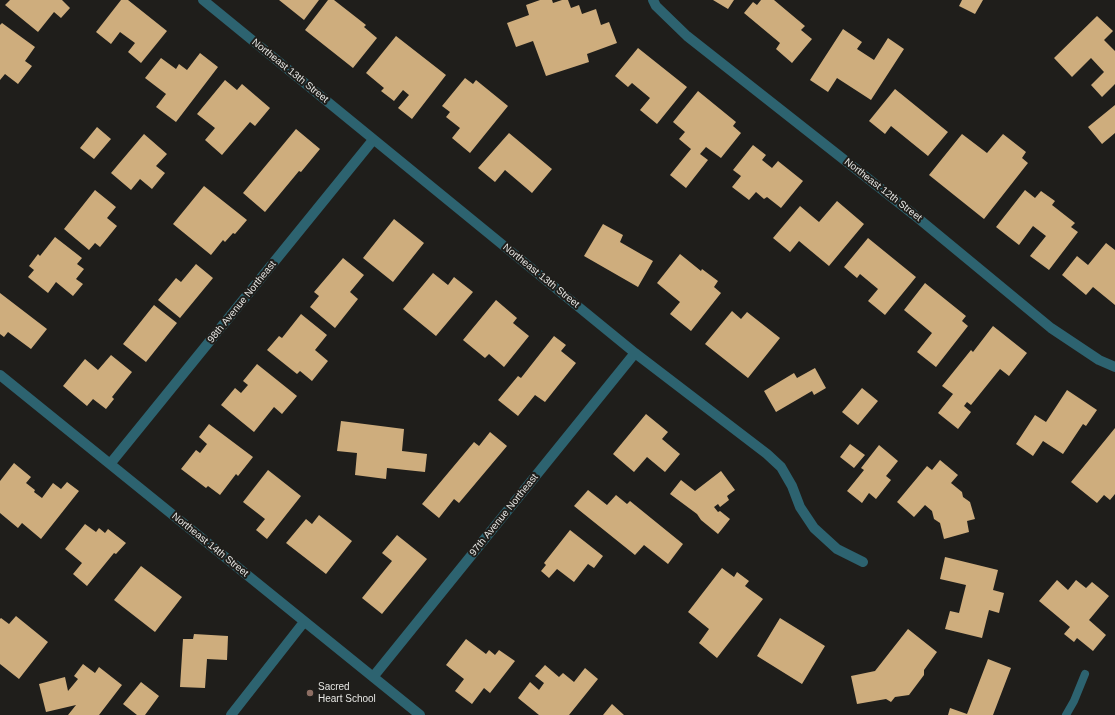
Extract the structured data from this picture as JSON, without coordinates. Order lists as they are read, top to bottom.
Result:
{
  "streets": {
    "street": [
      "Northeast 13th Street",
      "Northeast 12th Street",
      "98th Avenue Northeast",
      "97th Avenue Northeast",
      "Northeast 14th Street"
    ]
  },
  "crossings": [
    ["Northeast 13th Street", "98th Avenue Northeast"],
    ["Northeast 13th Street", "97th Avenue Northeast"],
    ["98th Avenue Northeast", "Northeast 14th Street"],
    ["97th Avenue Northeast", "Northeast 14th Street"]
  ],
  "places": ["Sacred Heart School"]
}
